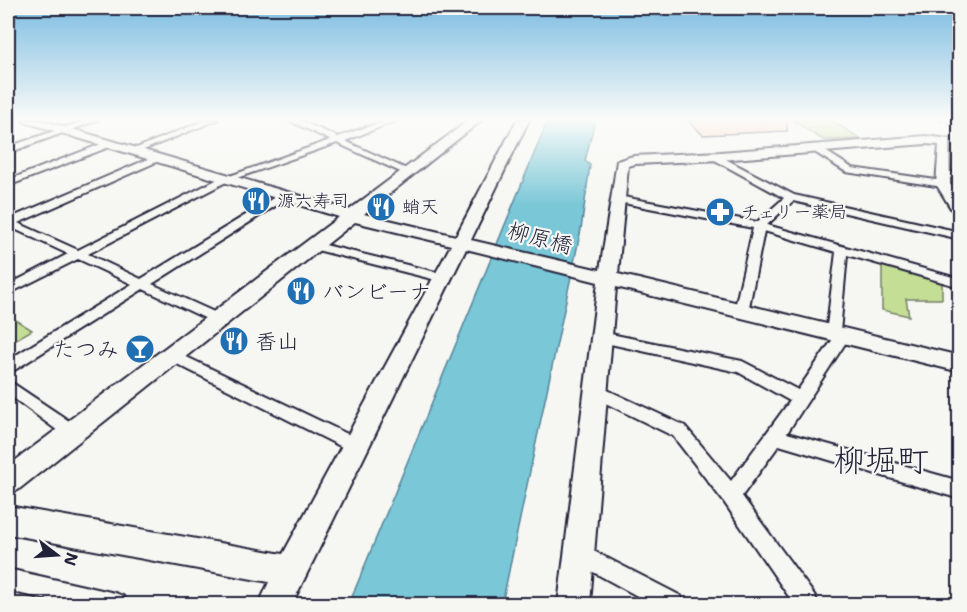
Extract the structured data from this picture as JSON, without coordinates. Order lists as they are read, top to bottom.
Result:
{
  "streets": {
    "street": ["柳原橋"]
  },
  "districts": ["柳堀町"],
  "places": {
    "restaurant": [
      "源六寿司",
      "蛸天",
      "バンビーナ",
      "香山"
    ],
    "pharmacy": ["チェリー薬局"],
    "bar": ["たつみ"]
  },
  "north": "right"
}
